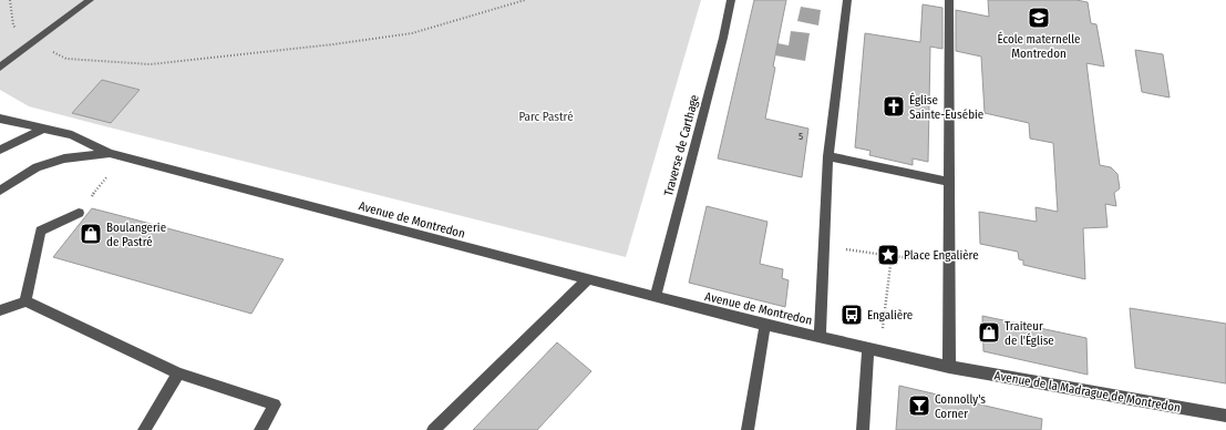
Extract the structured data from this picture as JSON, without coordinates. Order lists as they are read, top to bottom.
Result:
{
  "streets": {
    "street": ["Traverse de Carthage", "Avenue de Montredon", "Avenue de la Madrague de Montredon"]
  },
  "crossings": [
    ["Traverse de Carthage", "Avenue de Montredon"]
  ],
  "parks": ["Parc Pastré"],
  "places": {
    "school or university": ["École maternelle Montredon"],
    "church": ["Église Sainte-Eusébie"],
    "shop": ["Boulangerie de Pastré", "Traiteur de l'Église"],
    "place": ["Place Engalière"],
    "bus stop": ["Engalière"],
    "bar": ["Connolly's Corner"]
  },
  "house_numbers": ["5"]
}
